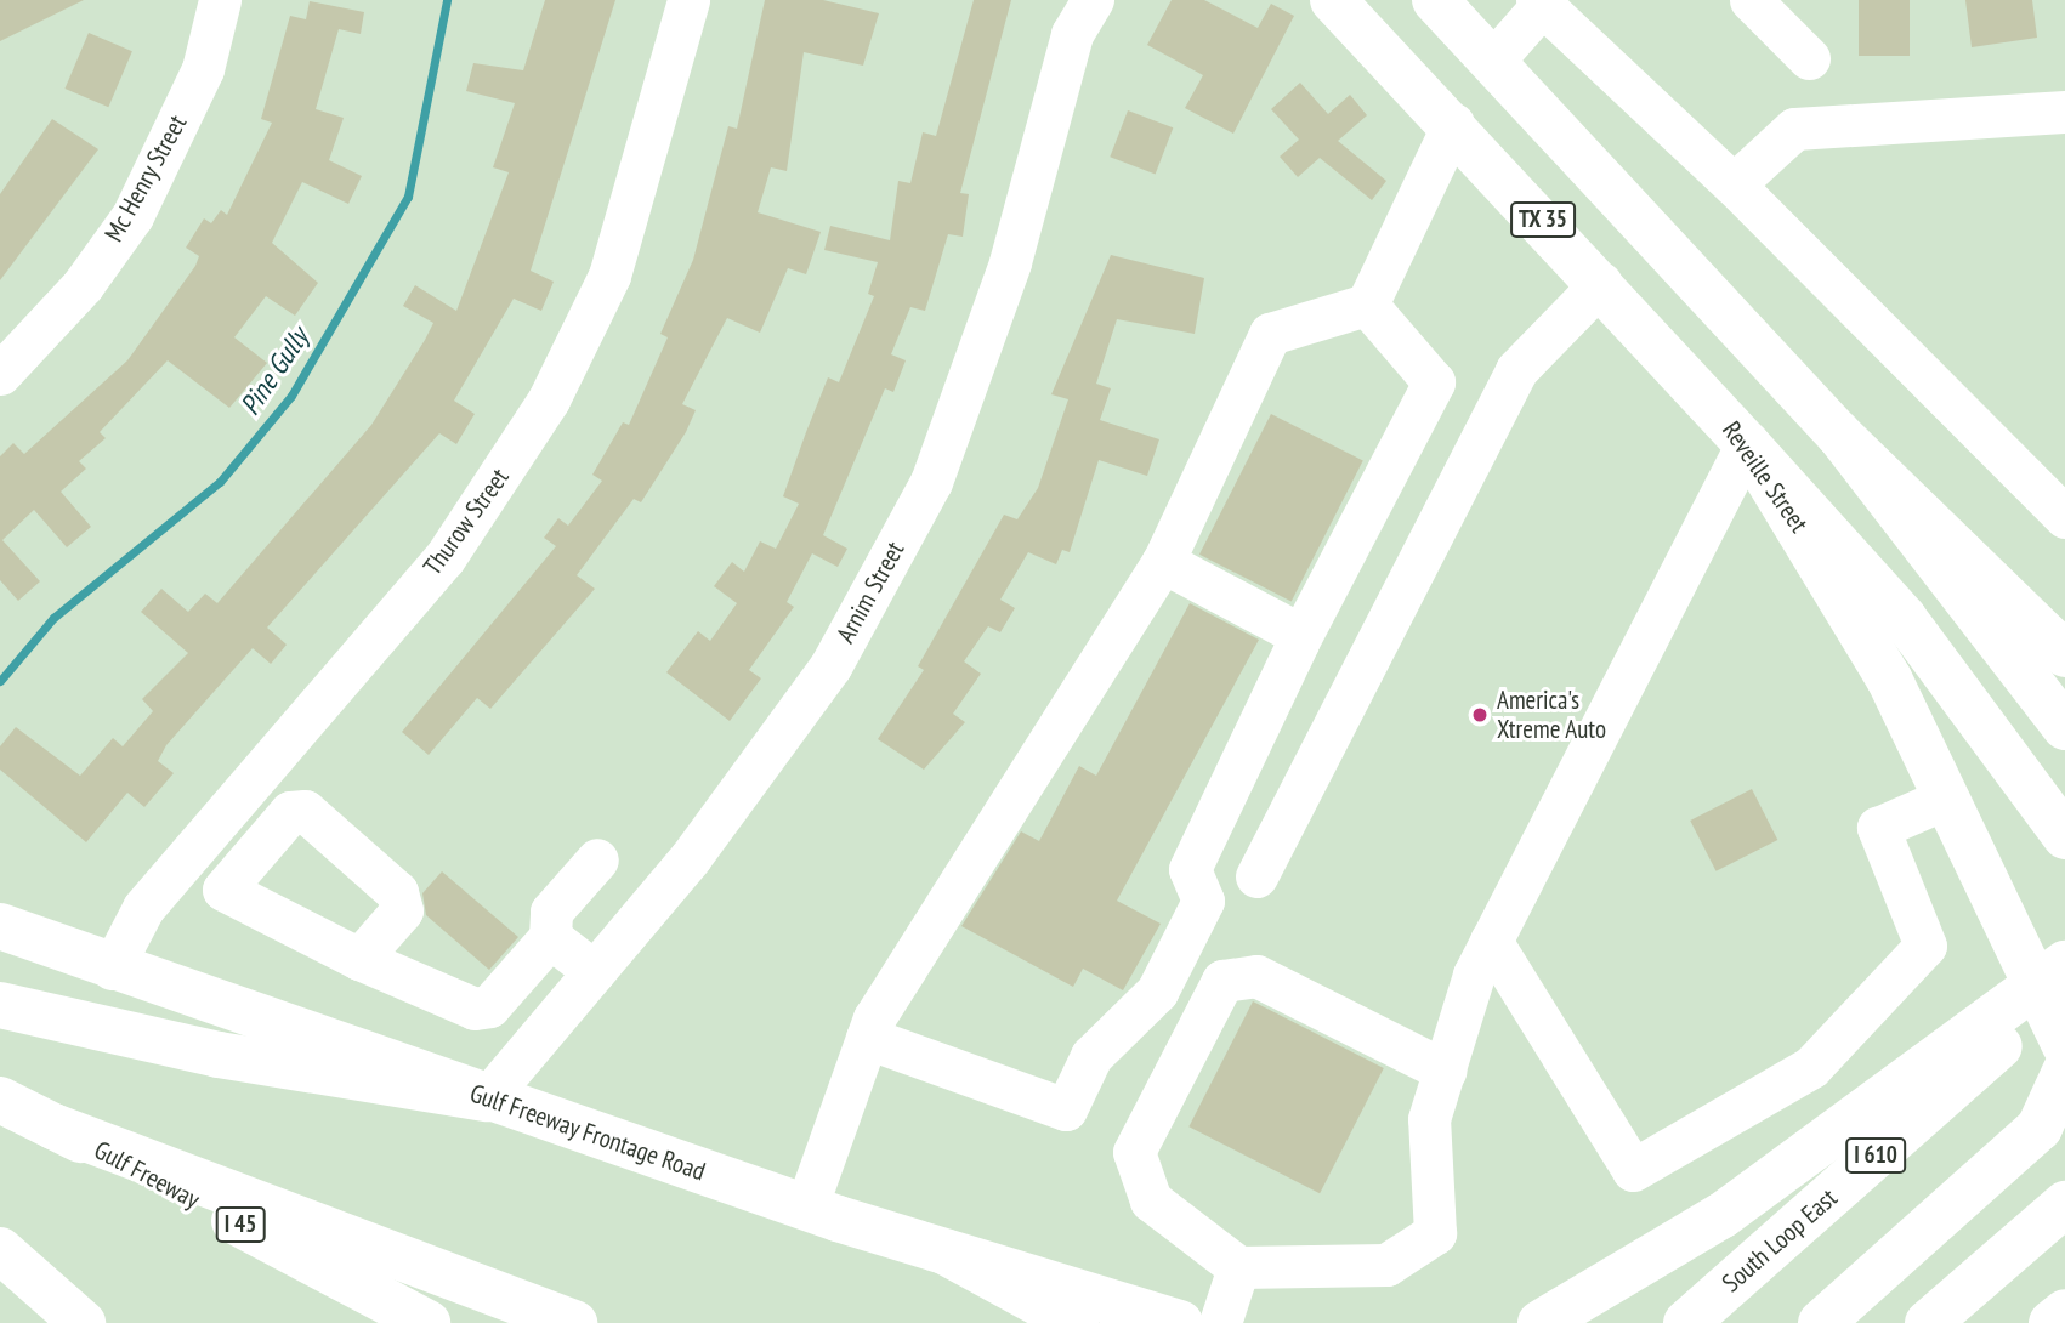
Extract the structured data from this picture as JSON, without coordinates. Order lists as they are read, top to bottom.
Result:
{
  "streets": {
    "main road": [
      "TX 35",
      "Reveille Street",
      "Gulf Freeway Frontage Road",
      "I 610",
      "Gulf Freeway",
      "I 45",
      "South Loop East"
    ],
    "street": ["Mc Henry Street", "Thurow Street", "Arnim Street"]
  },
  "crossings": [
    ["TX 35", "Reveille Street"],
    ["Thurow Street", "Gulf Freeway Frontage Road"],
    ["Arnim Street", "Gulf Freeway Frontage Road"]
  ],
  "water": ["Pine Gully"],
  "places": ["America's Xtreme Auto"]
}
